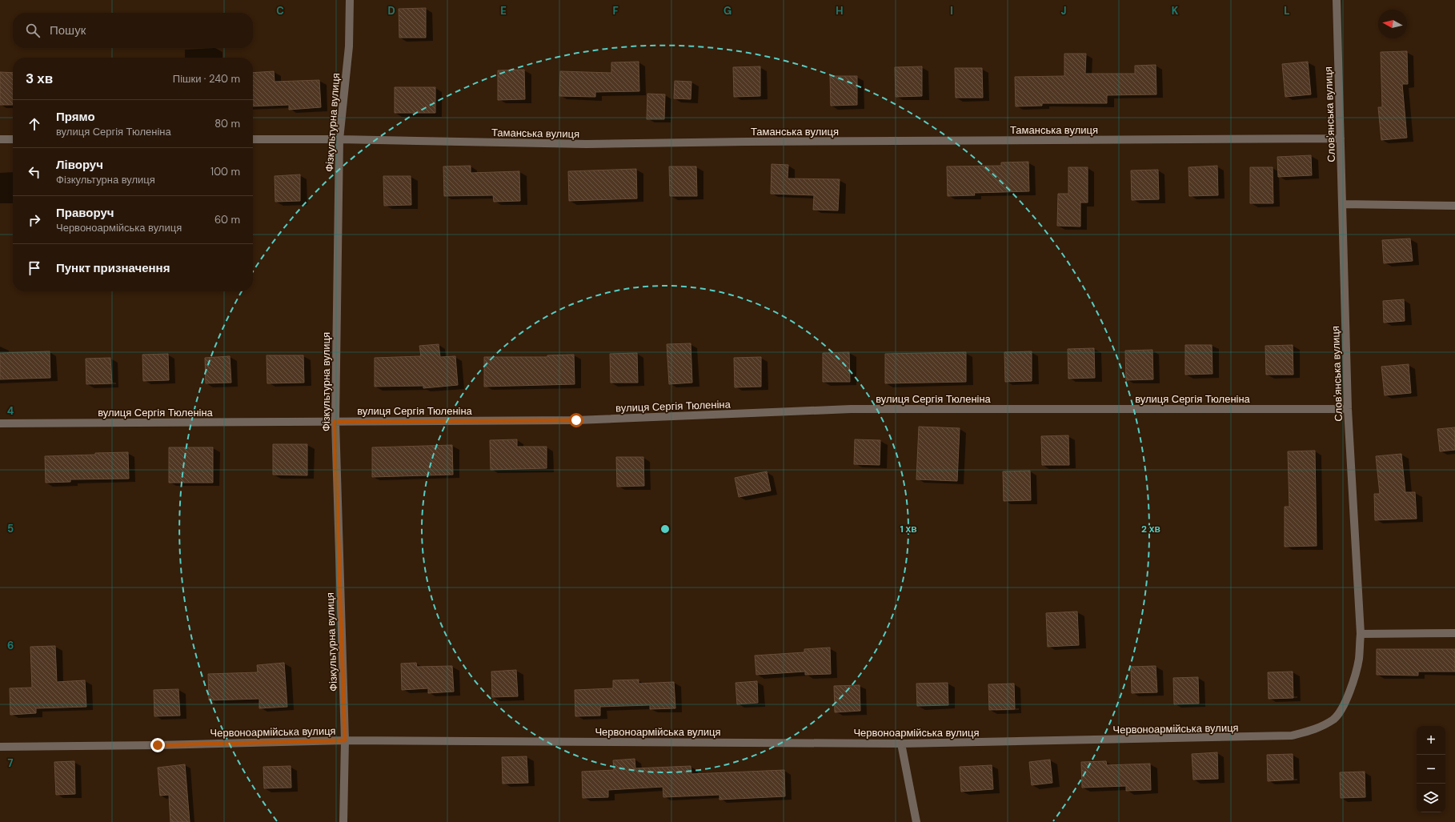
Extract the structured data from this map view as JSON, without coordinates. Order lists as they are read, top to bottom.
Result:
{
  "streets": {
    "street": [
      "Слов'янська вулиця",
      "Фізкультурна вулиця",
      "Таманська вулиця",
      "вулиця Сергія Тюленіна",
      "Червоноармійська вулиця"
    ]
  },
  "crossings": [
    ["Слов'янська вулиця", "Таманська вулиця"],
    ["Слов'янська вулиця", "вулиця Сергія Тюленіна"],
    ["Слов'янська вулиця", "Червоноармійська вулиця"],
    ["Фізкультурна вулиця", "Таманська вулиця"],
    ["Фізкультурна вулиця", "вулиця Сергія Тюленіна"],
    ["Фізкультурна вулиця", "Червоноармійська вулиця"]
  ],
  "north": "left",
  "page": {
    "search": "Пошук",
    "heading": ["3 хв", "Пішки · 240 m"],
    "list": [
      ["Прямо", "вулиця Сергія Тюленіна", "80 m"],
      ["Ліворуч", "Фізкультурна вулиця", "100 m"],
      ["Праворуч", "Червоноармійська вулиця", "60 m"],
      "Пункт призначення"
    ],
    "map_buttons": ["+", "−"]
  },
  "grid": {
    "columns": [
      "C",
      "D",
      "E",
      "F",
      "G",
      "H",
      "I",
      "J",
      "K",
      "L"
    ],
    "rows": [
      "4",
      "5",
      "6",
      "7"
    ]
  },
  "rings": ["1 хв", "2 хв"]
}
